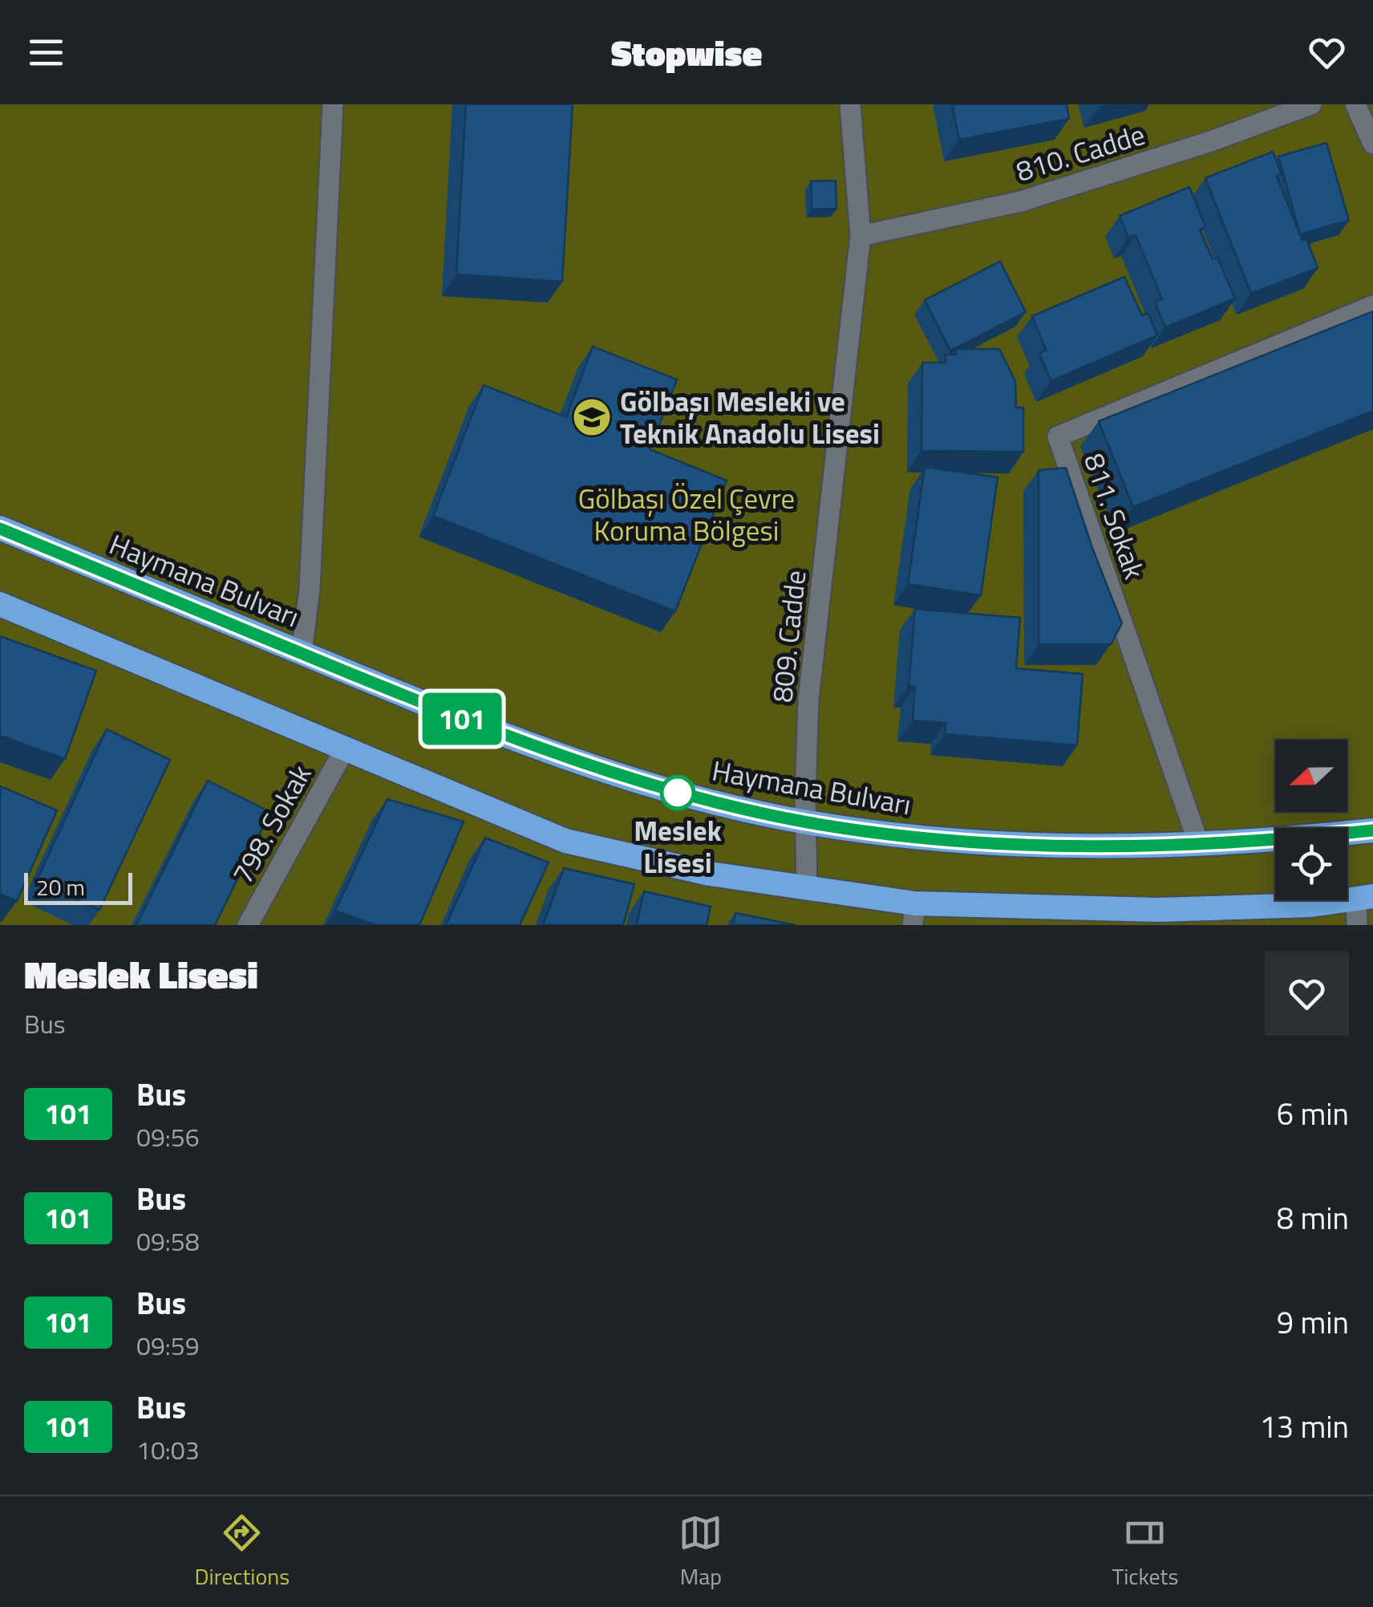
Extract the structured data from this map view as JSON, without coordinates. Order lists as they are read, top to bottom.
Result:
{
  "streets": {
    "highway": ["Haymana Bulvarı"],
    "street": [
      "810. Cadde",
      "811. Sokak",
      "809. Cadde",
      "798. Sokak"
    ]
  },
  "crossings": [
    ["810. Cadde", "809. Cadde"],
    ["811. Sokak", "Haymana Bulvarı"],
    ["Haymana Bulvarı", "809. Cadde"]
  ],
  "parks": ["Gölbaşı Özel Çevre Koruma Bölgesi"],
  "places": {
    "school or university": ["Gölbaşı Mesleki ve Teknik Anadolu Lisesi"],
    "other": ["Meslek Lisesi"]
  },
  "lines": ["bus line 101"],
  "scale_bar": "20 m",
  "north": "left",
  "page": {
    "header": "Stopwise",
    "on_map": "101",
    "scale": "20 m",
    "heading": ["Meslek Lisesi", "Bus"],
    "list": [
      {
        "mark": "101",
        "name": "Bus",
        "note": "09:56",
        "value": "6 min"
      },
      {
        "mark": "101",
        "name": "Bus",
        "note": "09:58",
        "value": "8 min"
      },
      {
        "mark": "101",
        "name": "Bus",
        "note": "09:59",
        "value": "9 min"
      },
      {
        "mark": "101",
        "name": "Bus",
        "note": "10:03",
        "value": "13 min"
      }
    ],
    "tabs": ["Directions", "Map", "Tickets"]
  }
}
